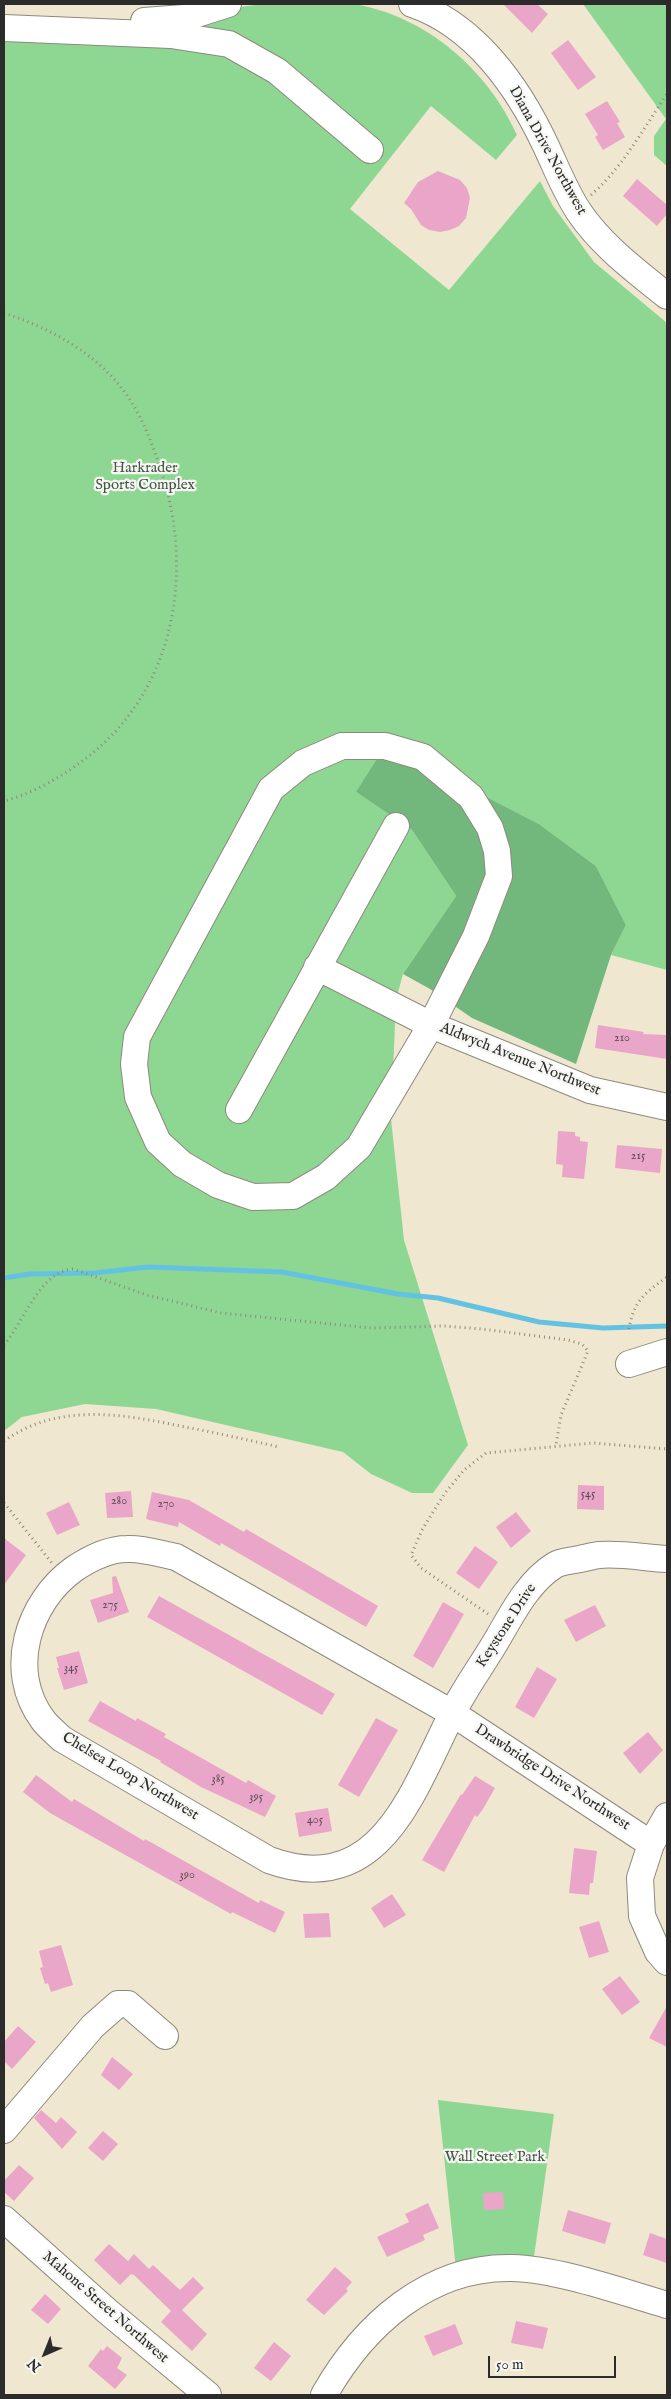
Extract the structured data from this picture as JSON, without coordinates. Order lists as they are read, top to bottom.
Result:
{
  "streets": {
    "street": [
      "Diana Drive Northwest",
      "Aldwych Avenue Northwest",
      "Keystone Drive",
      "Chelsea Loop Northwest",
      "Drawbridge Drive Northwest",
      "Mahone Street Northwest"
    ]
  },
  "crossings": [
    ["Keystone Drive", "Chelsea Loop Northwest"],
    ["Keystone Drive", "Drawbridge Drive Northwest"],
    ["Chelsea Loop Northwest", "Drawbridge Drive Northwest"]
  ],
  "parks": ["Harkrader Sports Complex", "Wall Street Park"],
  "house_numbers": [
    "210",
    "215",
    "545",
    "280",
    "270",
    "275",
    "345",
    "385",
    "395",
    "405",
    "390"
  ],
  "scale_bar": "50 m",
  "north": "bottom left"
}
